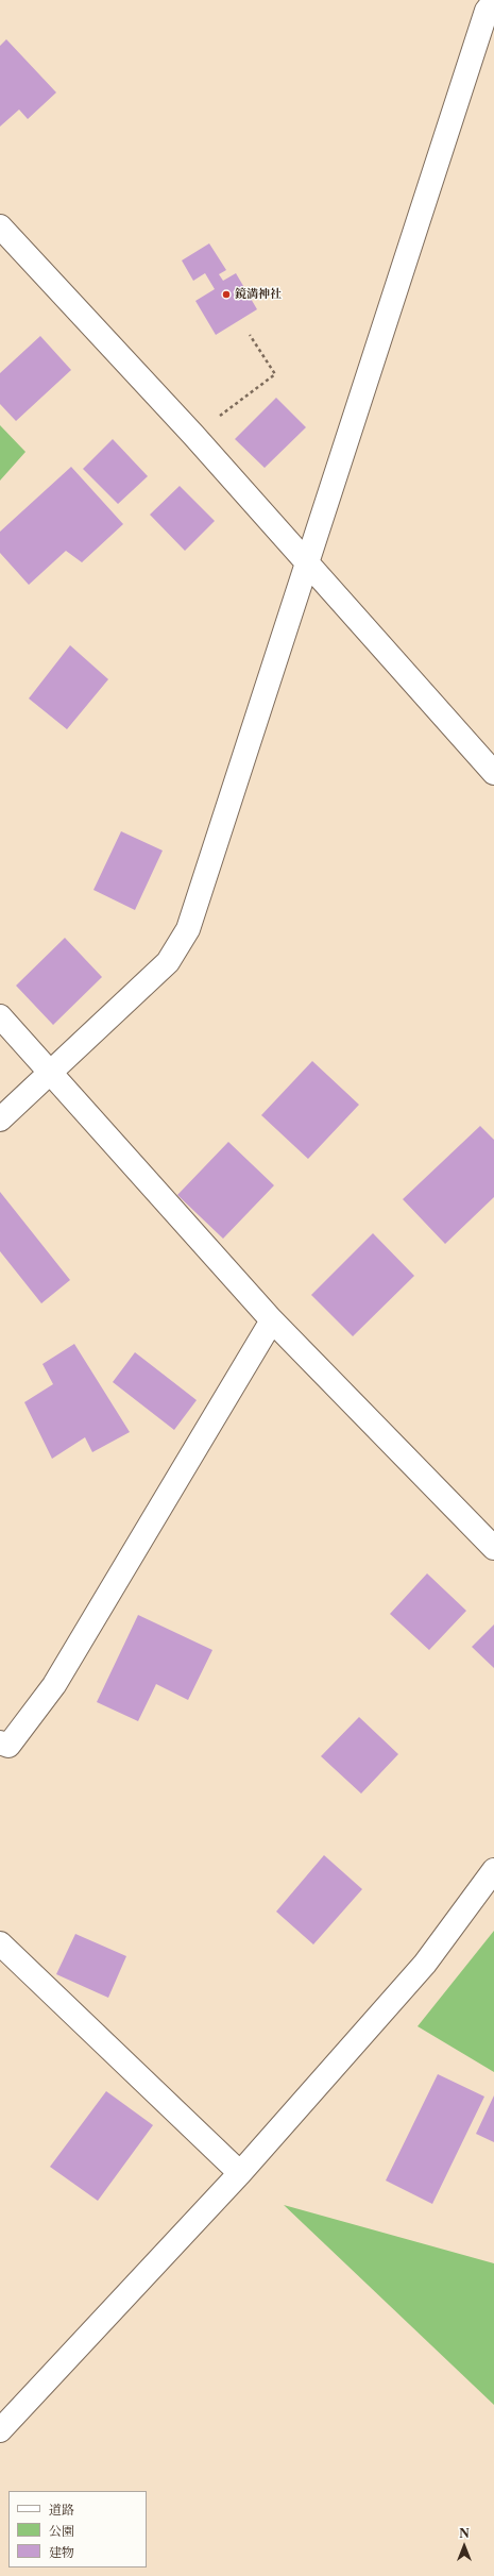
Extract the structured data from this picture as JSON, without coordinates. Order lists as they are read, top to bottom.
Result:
{
  "places": ["鏡満神社"],
  "legend": ["道路", "公園", "建物"],
  "north": "top"
}
